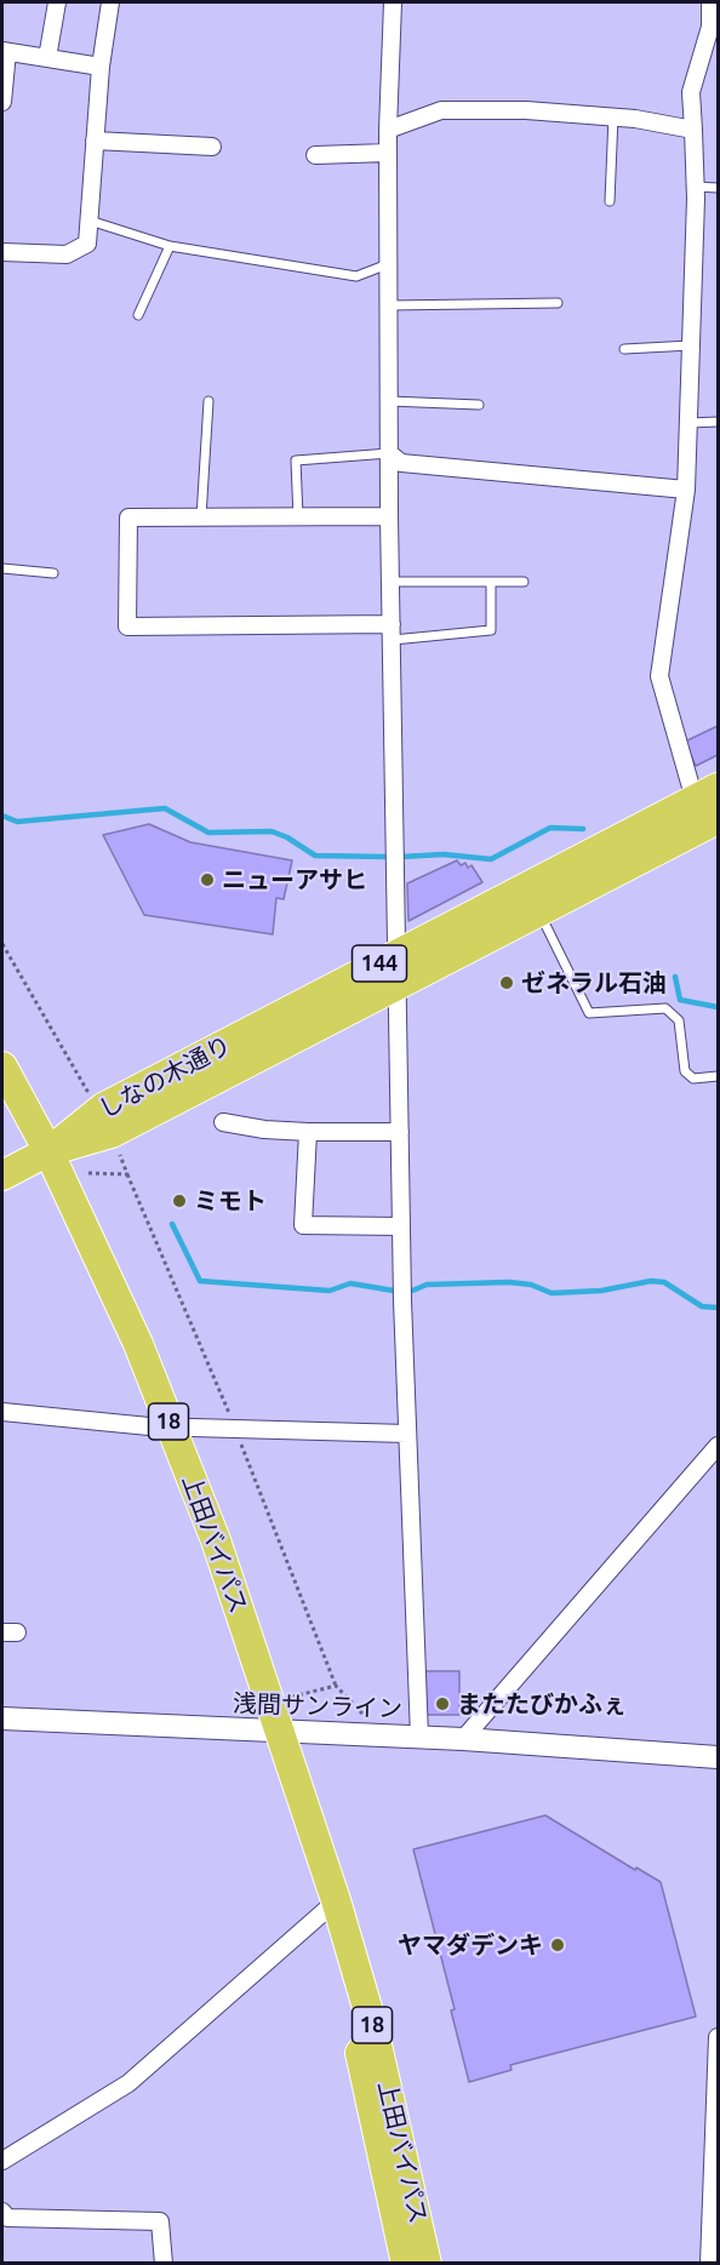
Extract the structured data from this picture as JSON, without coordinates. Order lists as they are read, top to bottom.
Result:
{
  "streets": {
    "highway": [
      "144",
      "しなの木通り",
      "18",
      "上田バイパス"
    ],
    "street": ["浅間サンライン"]
  },
  "crossings": [
    ["144", "しなの木通り"],
    ["144", "上田バイパス"],
    ["しなの木通り", "上田バイパス"],
    ["上田バイパス", "浅間サンライン"]
  ],
  "places": [
    "ニューアサヒ",
    "ゼネラル石油",
    "ミモト",
    "またたびかふぇ",
    "ヤマダデンキ"
  ]
}
